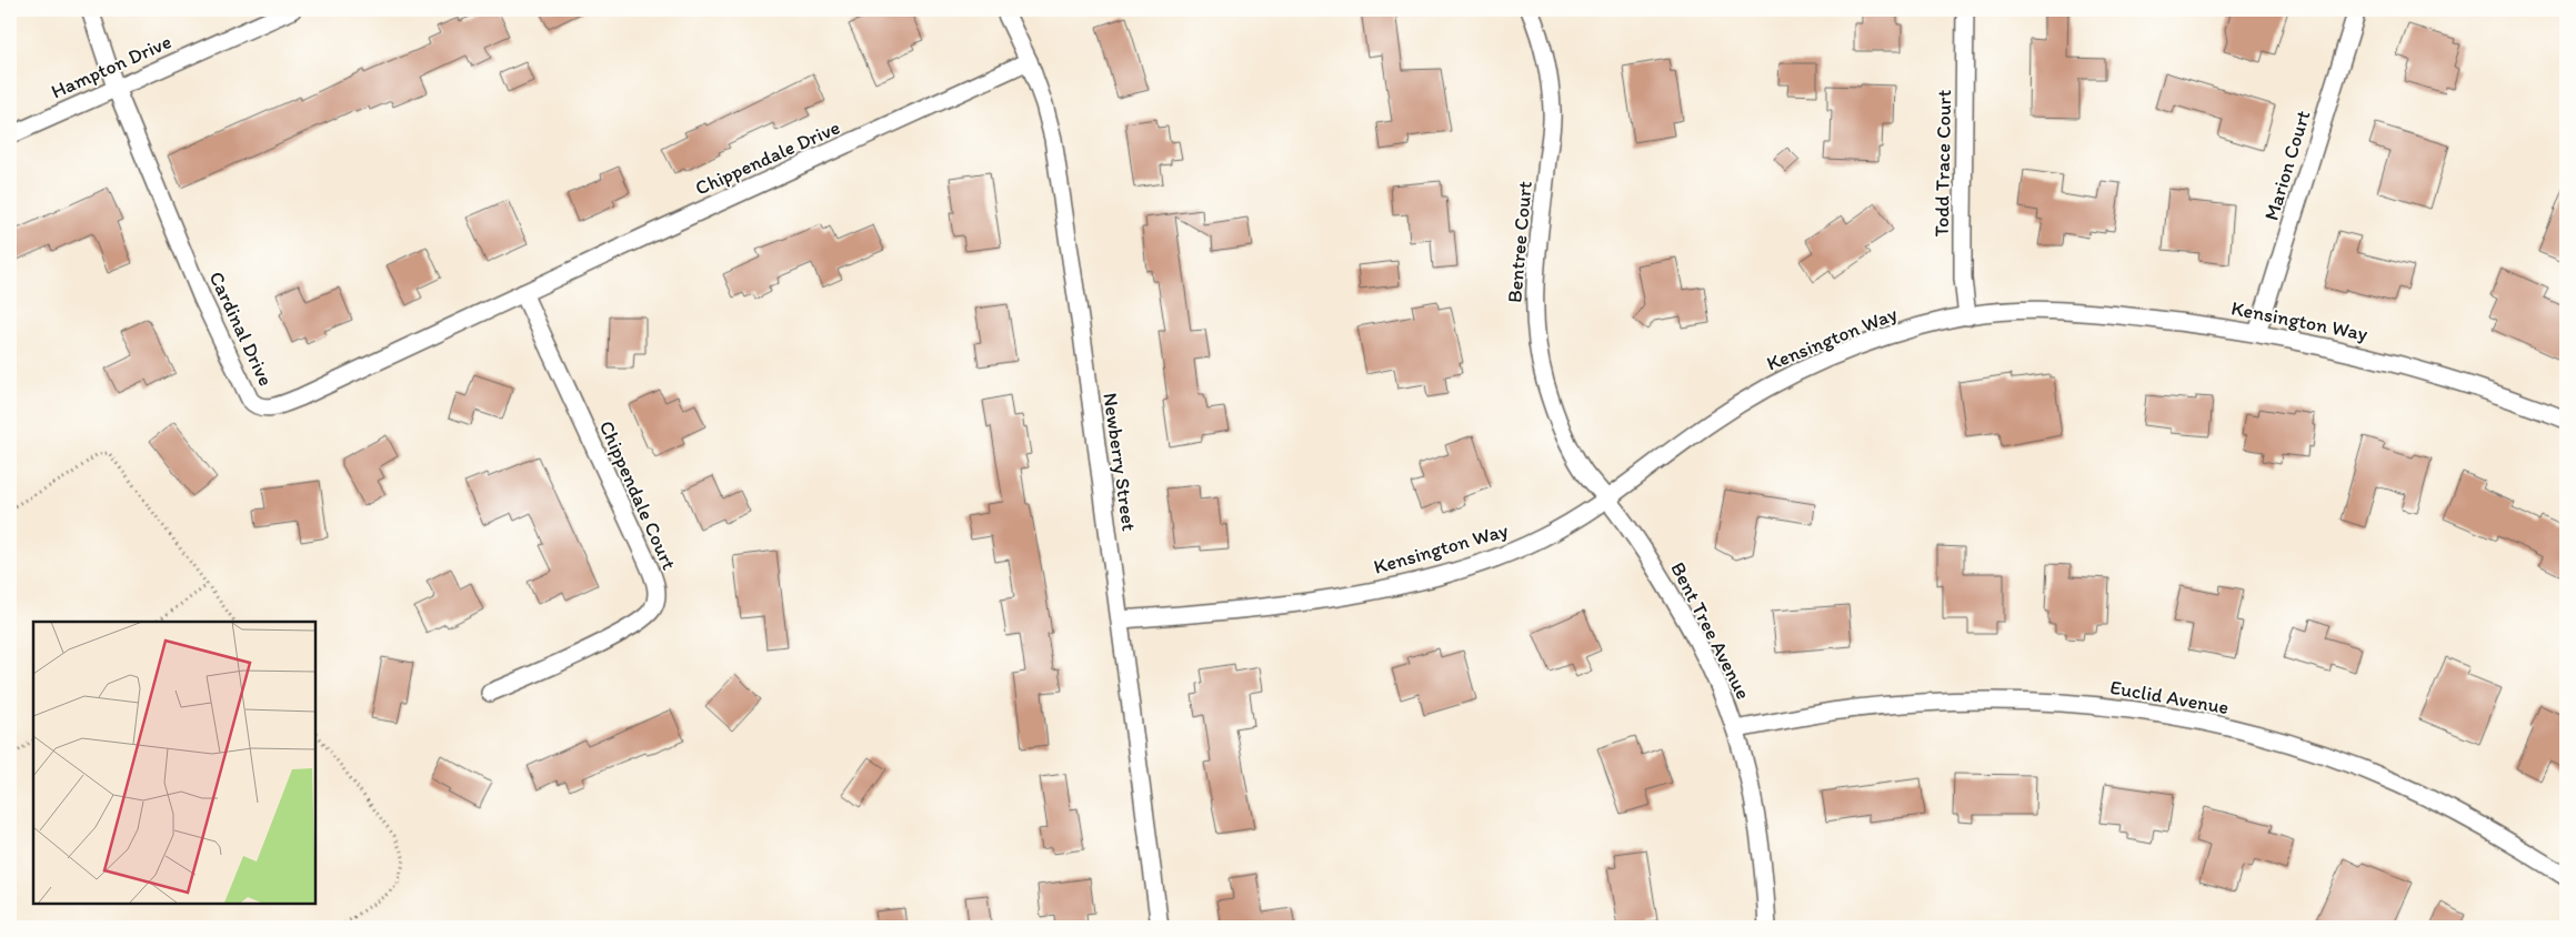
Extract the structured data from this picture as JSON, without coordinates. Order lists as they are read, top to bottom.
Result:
{
  "streets": {
    "street": [
      "Hampton Drive",
      "Chippendale Drive",
      "Todd Trace Court",
      "Marion Court",
      "Bentree Court",
      "Kensington Way",
      "Cardinal Drive",
      "Newberry Street",
      "Chippendale Court",
      "Bent Tree Avenue",
      "Euclid Avenue"
    ]
  },
  "crossings": [
    ["Hampton Drive", "Cardinal Drive"],
    ["Chippendale Drive", "Cardinal Drive"],
    ["Chippendale Drive", "Newberry Street"],
    ["Chippendale Drive", "Chippendale Court"],
    ["Todd Trace Court", "Kensington Way"],
    ["Marion Court", "Kensington Way"],
    ["Bentree Court", "Kensington Way"],
    ["Bentree Court", "Bent Tree Avenue"],
    ["Kensington Way", "Newberry Street"],
    ["Kensington Way", "Bent Tree Avenue"],
    ["Cardinal Drive", "Chippendale Court"],
    ["Bent Tree Avenue", "Euclid Avenue"]
  ]
}
